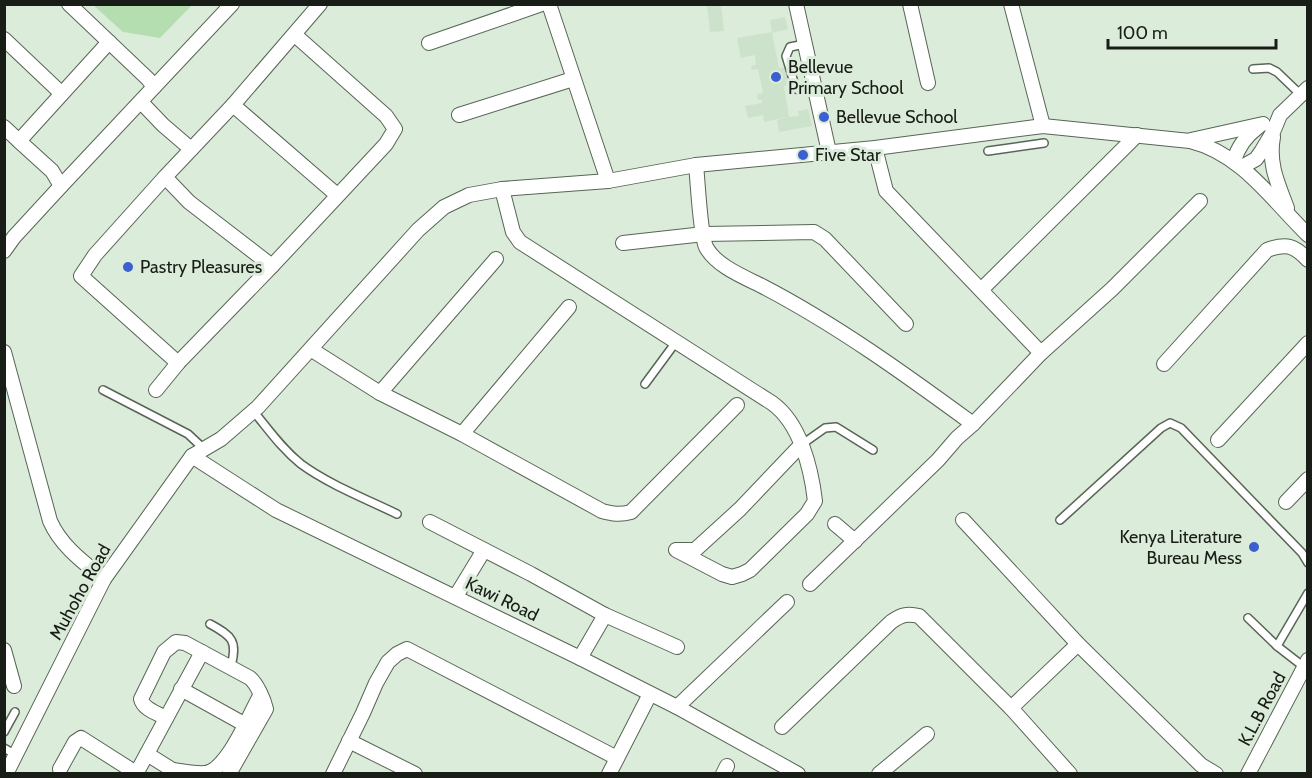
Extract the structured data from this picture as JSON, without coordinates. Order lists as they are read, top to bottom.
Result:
{
  "streets": {
    "street": ["Muhoho Road", "Kawi Road", "K.L.B Road"]
  },
  "crossings": [
    ["Muhoho Road", "Kawi Road"]
  ],
  "places": [
    "Bellevue Primary School",
    "Bellevue School",
    "Five Star",
    "Pastry Pleasures",
    "Kenya Literature Bureau Mess"
  ],
  "scale_bar": "100 m"
}
